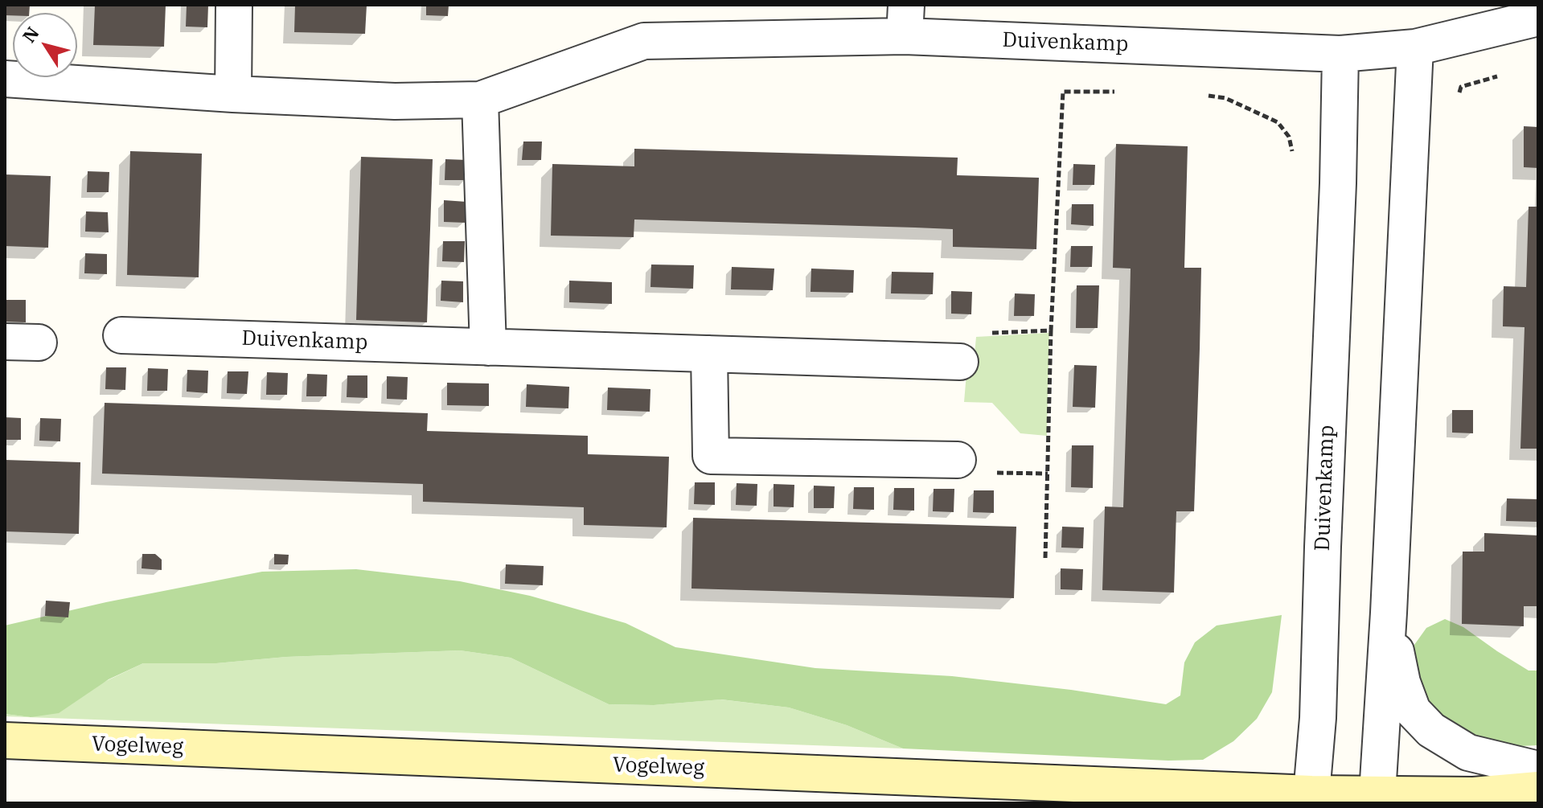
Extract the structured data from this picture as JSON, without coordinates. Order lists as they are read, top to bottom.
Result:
{
  "streets": {
    "street": ["Duivenkamp", "Vogelweg"]
  },
  "crossings": [
    ["Duivenkamp", "Vogelweg"]
  ],
  "north": "top left"
}
